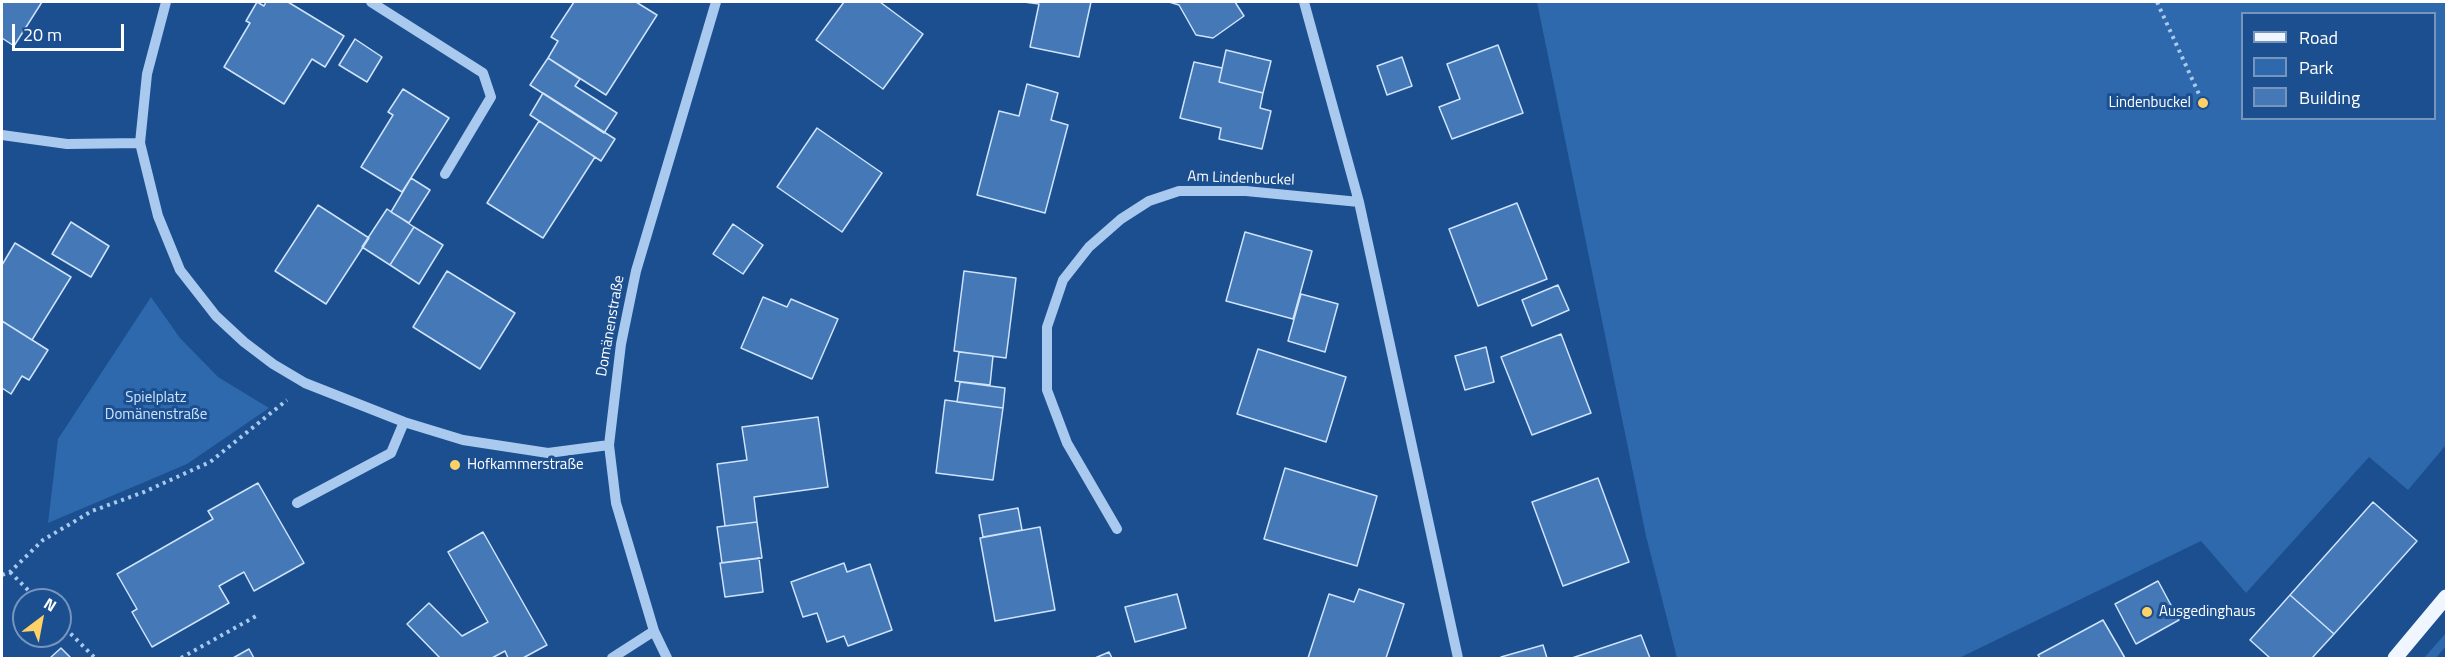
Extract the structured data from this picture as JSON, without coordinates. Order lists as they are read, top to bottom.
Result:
{
  "streets": {
    "street": ["Am Lindenbuckel", "Domänenstraße"]
  },
  "parks": ["Spielplatz Domänenstraße"],
  "places": ["Lindenbuckel", "Hofkammerstraße", "Ausgedinghaus"],
  "legend": ["Road", "Park", "Building"],
  "scale_bar": "20 m",
  "north": "top right"
}
